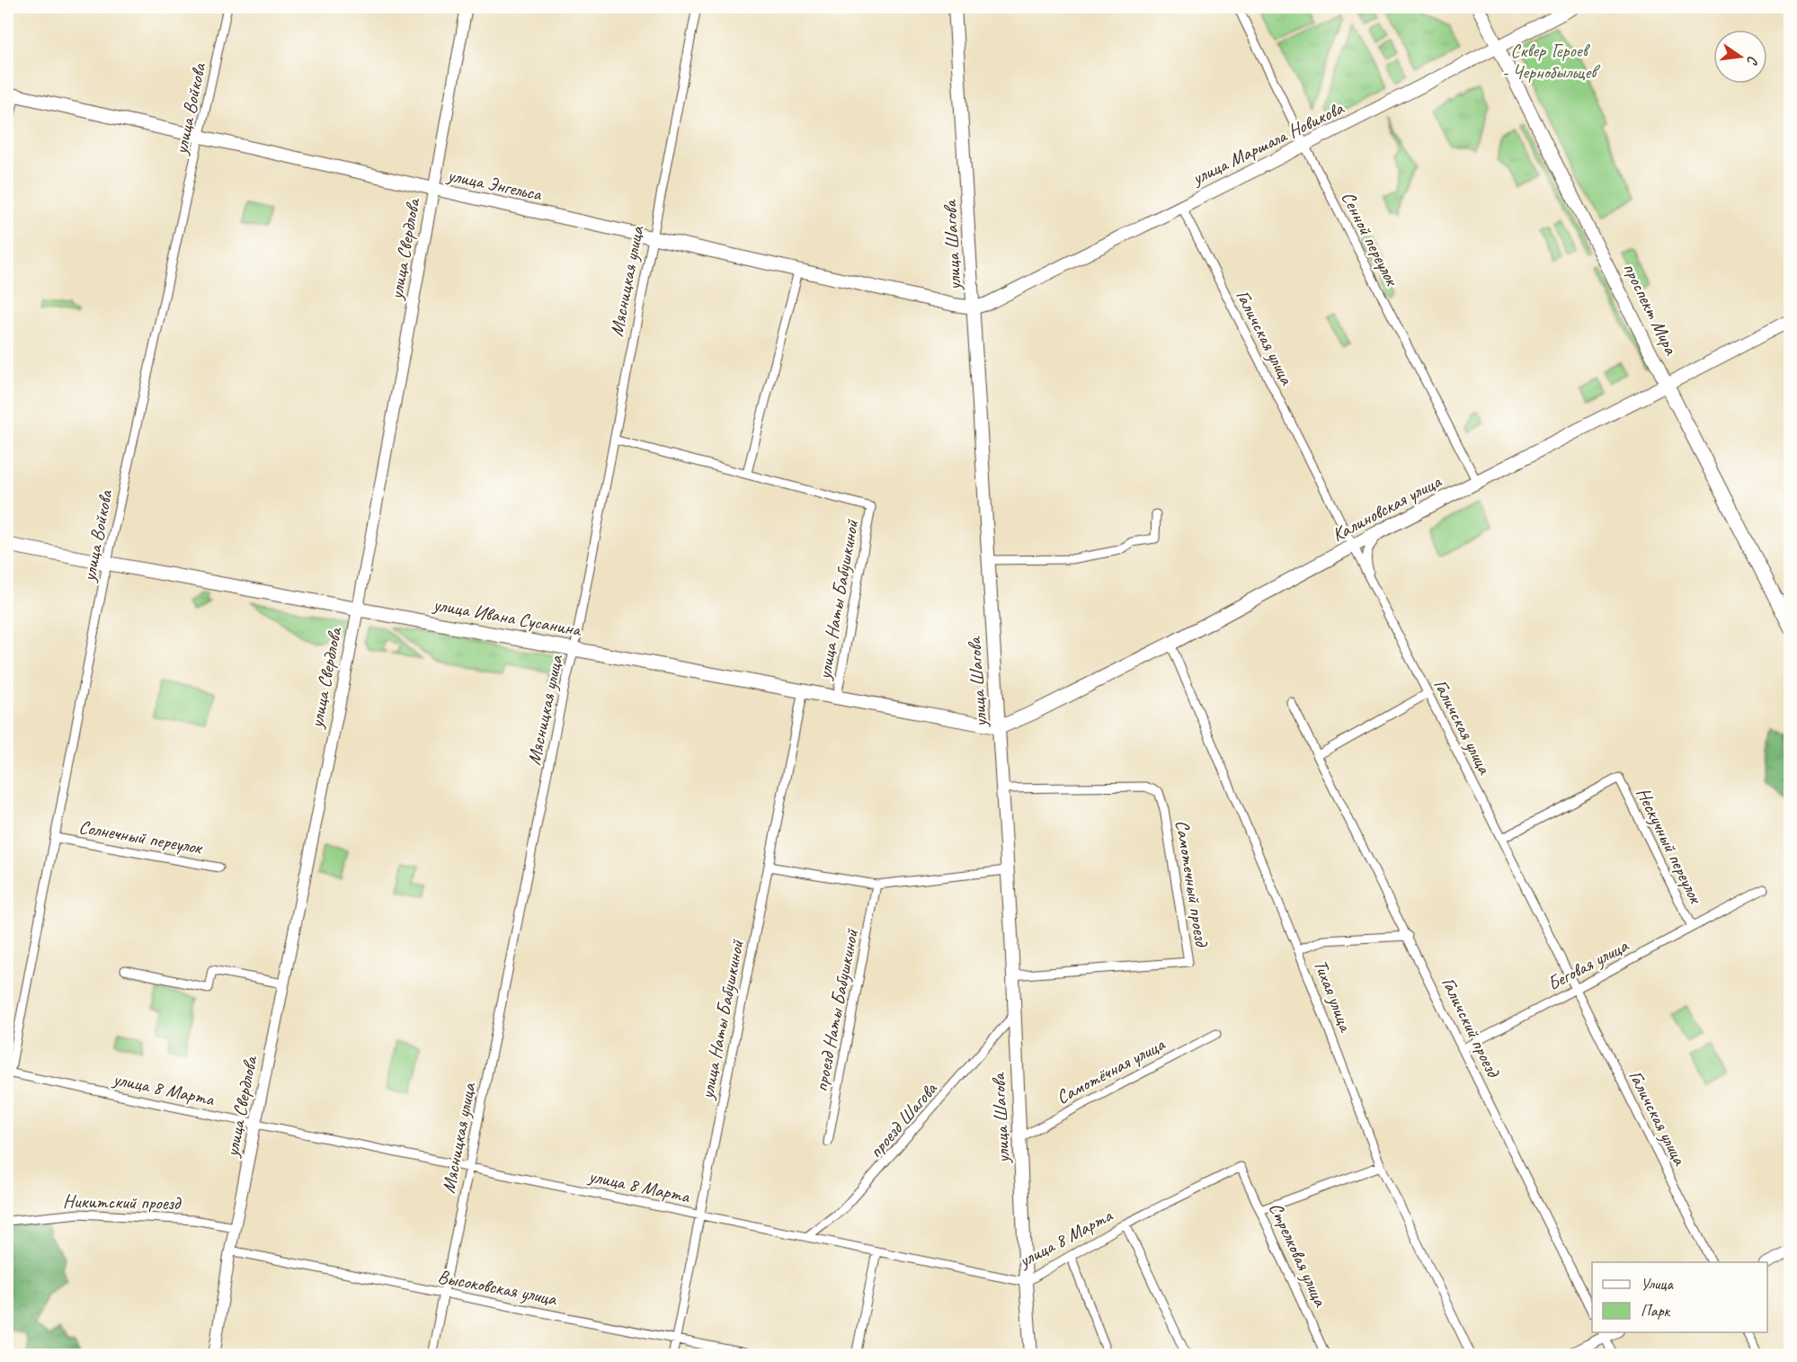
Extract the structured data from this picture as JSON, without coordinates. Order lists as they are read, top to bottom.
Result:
{
  "streets": {
    "main road": [
      "улица Маршала Новикова",
      "улица Энгельса",
      "улица Шагова",
      "проспект Мира",
      "Калиновская улица",
      "улица Ивана Сусанина"
    ],
    "street": [
      "улица Войкова",
      "Сенной переулок",
      "улица Свердлова",
      "Мясницкая улица",
      "Галичская улица",
      "улица Наты Бабушкиной",
      "Солнечный переулок",
      "Нескучный переулок",
      "Самотечный проезд",
      "Беговая улица",
      "Тихая улица",
      "проезд Наты Бабушкиной",
      "Галичский проезд",
      "Самотёчная улица",
      "улица 8 Марта",
      "проезд Шагова",
      "Никитский проезд",
      "Стрелковая улица",
      "Высоковская улица"
    ]
  },
  "crossings": [
    ["улица Войкова", "улица Энгельса"],
    ["улица Войкова", "улица Ивана Сусанина"],
    ["улица Войкова", "Солнечный переулок"],
    ["улица Войкова", "улица 8 Марта"],
    ["улица Маршала Новикова", "улица Энгельса"],
    ["улица Маршала Новикова", "Сенной переулок"],
    ["улица Маршала Новикова", "улица Шагова"],
    ["улица Маршала Новикова", "проспект Мира"],
    ["улица Маршала Новикова", "Галичская улица"],
    ["улица Энгельса", "улица Шагова"],
    ["улица Энгельса", "улица Свердлова"],
    ["улица Энгельса", "Мясницкая улица"],
    ["Сенной переулок", "Калиновская улица"],
    ["улица Шагова", "Калиновская улица"],
    ["улица Шагова", "улица Ивана Сусанина"],
    ["улица Шагова", "Самотечный проезд"],
    ["улица Шагова", "Самотёчная улица"],
    ["улица Шагова", "улица 8 Марта"],
    ["улица Шагова", "проезд Шагова"],
    ["улица Свердлова", "улица Ивана Сусанина"],
    ["улица Свердлова", "улица 8 Марта"],
    ["улица Свердлова", "Никитский проезд"],
    ["улица Свердлова", "Высоковская улица"],
    ["Мясницкая улица", "улица Наты Бабушкиной"],
    ["Мясницкая улица", "улица Ивана Сусанина"],
    ["Мясницкая улица", "улица 8 Марта"],
    ["Мясницкая улица", "Высоковская улица"],
    ["проспект Мира", "Калиновская улица"],
    ["Галичская улица", "Калиновская улица"],
    ["Галичская улица", "Нескучный переулок"],
    ["Галичская улица", "Беговая улица"],
    ["Калиновская улица", "улица Ивана Сусанина"],
    ["Калиновская улица", "Тихая улица"],
    ["улица Наты Бабушкиной", "улица Ивана Сусанина"],
    ["улица Наты Бабушкиной", "улица 8 Марта"],
    ["улица Наты Бабушкиной", "Высоковская улица"],
    ["Нескучный переулок", "Беговая улица"],
    ["Беговая улица", "Галичский проезд"],
    ["улица 8 Марта", "проезд Шагова"],
    ["улица 8 Марта", "Стрелковая улица"]
  ],
  "parks": ["Сквер Героев - Чернобыльцев"],
  "legend": ["Улица", "Парк"],
  "north": "right"
}
